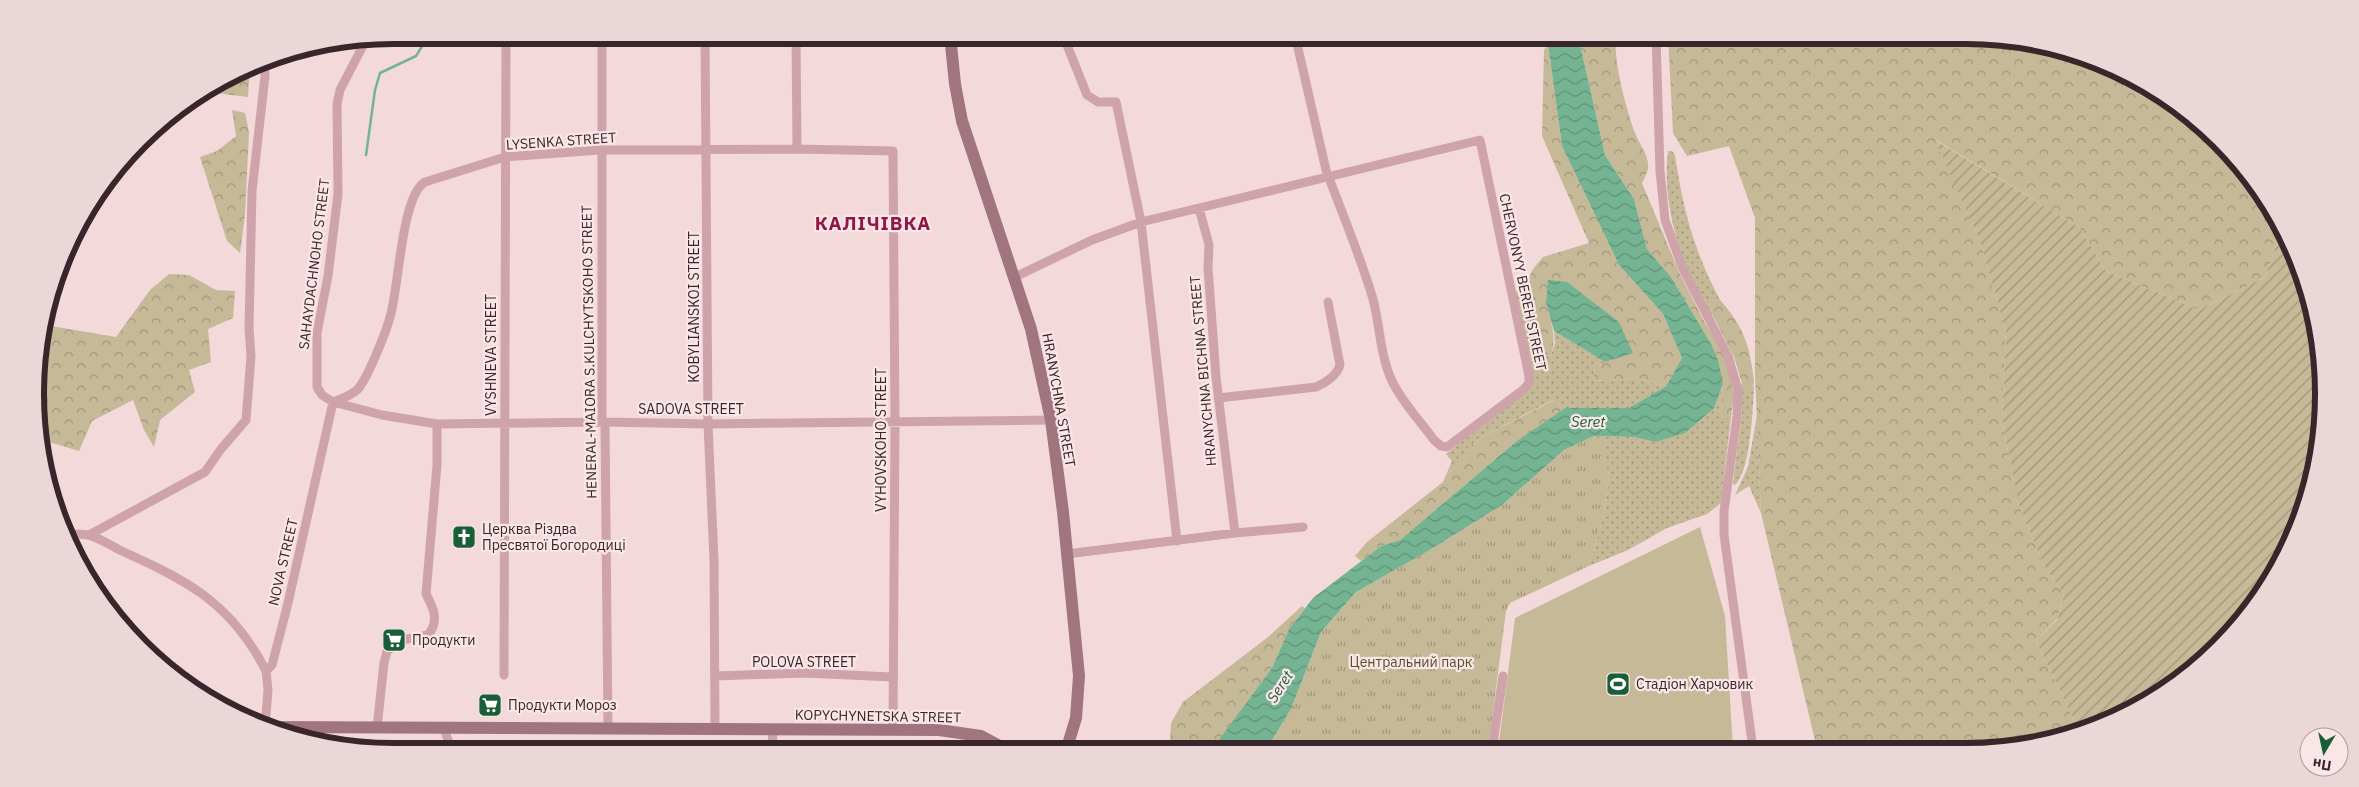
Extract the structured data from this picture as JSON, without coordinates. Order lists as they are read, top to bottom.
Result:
{
  "streets": {
    "main road": ["HRANYCHNA STREET", "KOPYCHYNETSKA STREET"],
    "street": [
      "LYSENKA STREET",
      "SAHAYDACHNOHO STREET",
      "CHERVONYY BEREH STREET",
      "KOBYLIANSKOI STREET",
      "HENERAL-MAIORA S.KULCHYTSKOHO STREET",
      "VYSHNEVA STREET",
      "HRANYCHNA BICHNA STREET",
      "SADOVA STREET",
      "VYHOVSKOHO STREET",
      "NOVA STREET",
      "POLOVA STREET"
    ]
  },
  "crossings": [
    ["LYSENKA STREET", "SAHAYDACHNOHO STREET"],
    ["LYSENKA STREET", "KOBYLIANSKOI STREET"],
    ["LYSENKA STREET", "HENERAL-MAIORA S.KULCHYTSKOHO STREET"],
    ["LYSENKA STREET", "VYSHNEVA STREET"],
    ["LYSENKA STREET", "SADOVA STREET"],
    ["LYSENKA STREET", "VYHOVSKOHO STREET"],
    ["LYSENKA STREET", "NOVA STREET"],
    ["SAHAYDACHNOHO STREET", "SADOVA STREET"],
    ["SAHAYDACHNOHO STREET", "NOVA STREET"],
    ["KOBYLIANSKOI STREET", "SADOVA STREET"],
    ["KOBYLIANSKOI STREET", "POLOVA STREET"],
    ["KOBYLIANSKOI STREET", "KOPYCHYNETSKA STREET"],
    ["HENERAL-MAIORA S.KULCHYTSKOHO STREET", "SADOVA STREET"],
    ["HENERAL-MAIORA S.KULCHYTSKOHO STREET", "KOPYCHYNETSKA STREET"],
    ["VYSHNEVA STREET", "SADOVA STREET"],
    ["HRANYCHNA STREET", "SADOVA STREET"],
    ["SADOVA STREET", "VYHOVSKOHO STREET"],
    ["SADOVA STREET", "NOVA STREET"],
    ["VYHOVSKOHO STREET", "POLOVA STREET"],
    ["VYHOVSKOHO STREET", "KOPYCHYNETSKA STREET"]
  ],
  "districts": ["КАЛІЧІВКА"],
  "water": ["Seret"],
  "parks": ["Центральний парк"],
  "places": {
    "church": ["Церква Різдва Пресвятої Богородиці"],
    "supermarket": ["Продукти", "Продукти Мороз"],
    "sports": ["Стадіон Харчовик"]
  },
  "north": "bottom"
}
